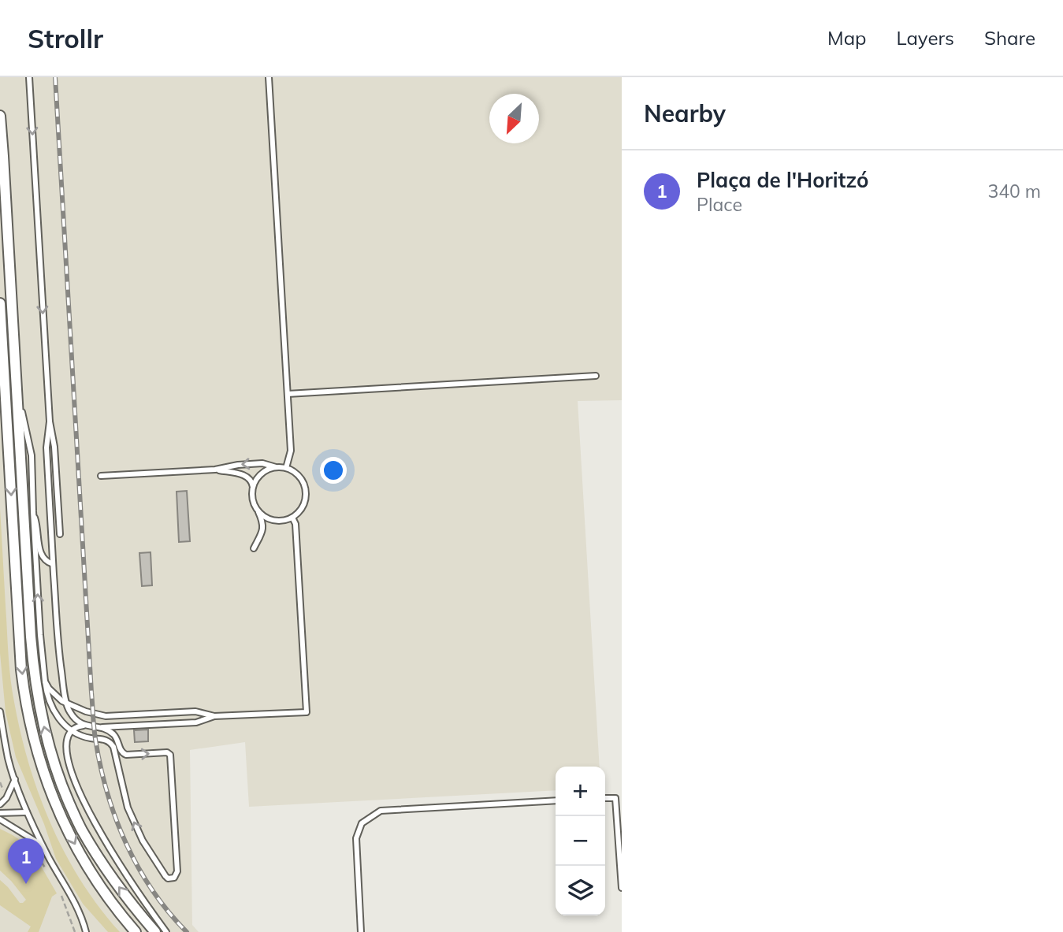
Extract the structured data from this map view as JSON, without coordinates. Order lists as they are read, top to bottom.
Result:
{
  "north": "bottom left",
  "page": {
    "header": "Strollr",
    "nav": ["Map", "Layers", "Share"],
    "heading": "Nearby",
    "list": [
      {
        "mark": "1",
        "name": "Plaça de l'Horitzó",
        "note": "Place",
        "value": "340 m"
      }
    ],
    "map_buttons": ["+", "−"],
    "pins": "1"
  }
}
